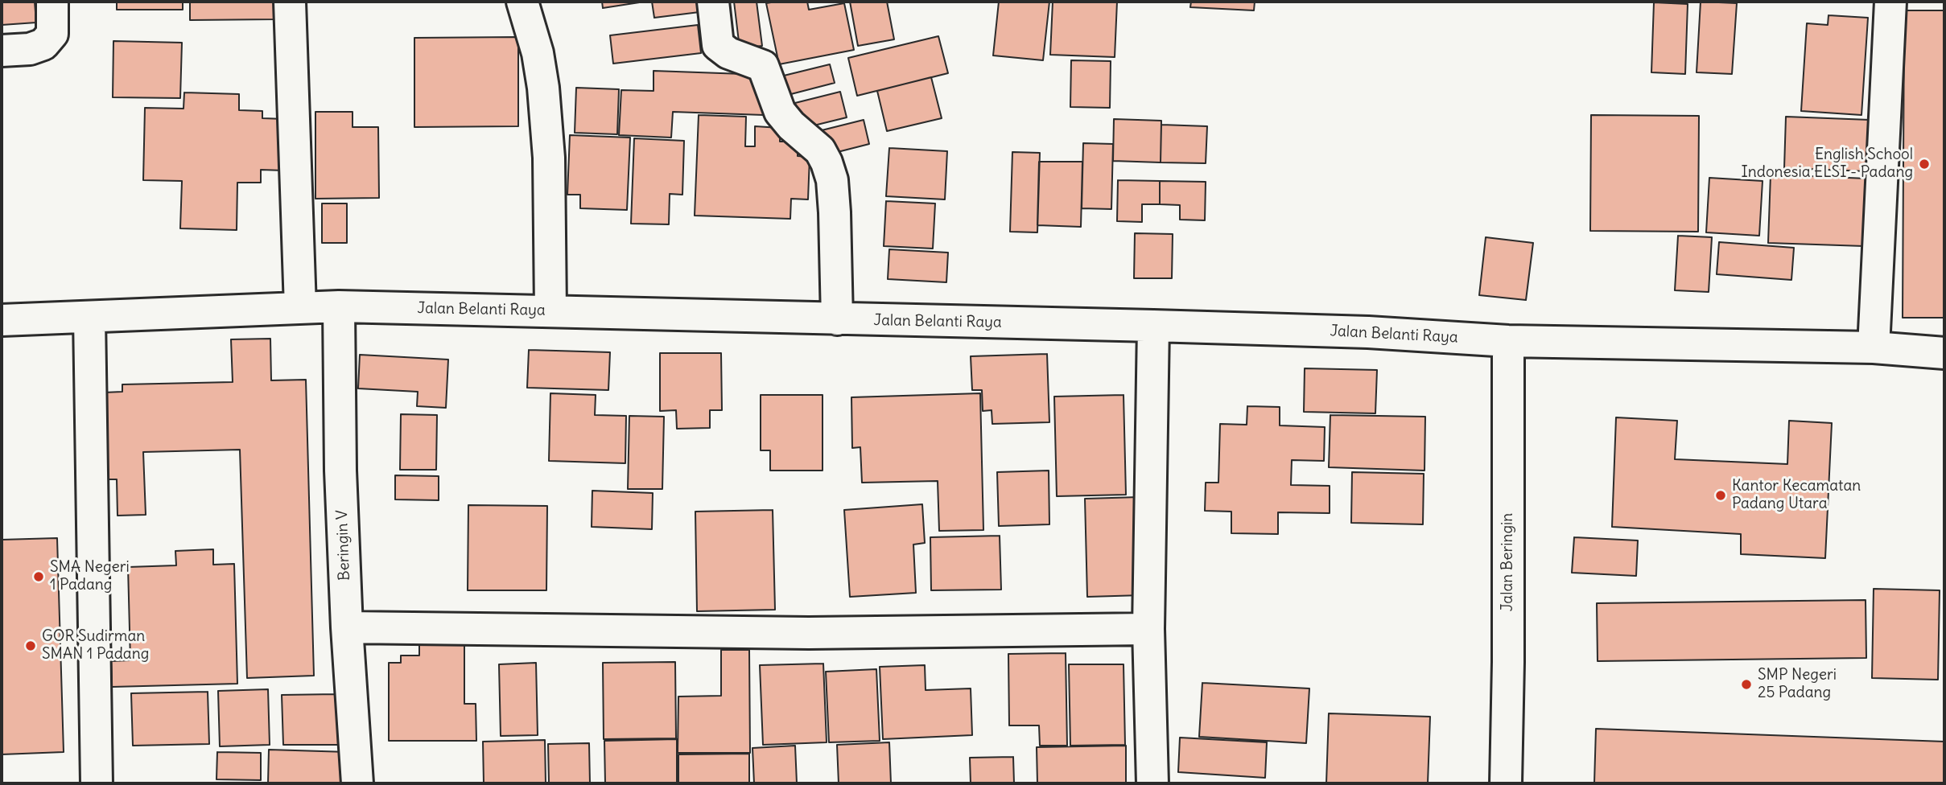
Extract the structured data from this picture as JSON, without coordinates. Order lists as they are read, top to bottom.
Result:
{
  "streets": {
    "street": ["Jalan Belanti Raya", "Beringin V", "Jalan Beringin"]
  },
  "crossings": [
    ["Jalan Belanti Raya", "Beringin V"],
    ["Jalan Belanti Raya", "Jalan Beringin"]
  ],
  "places": [
    "English School Indonesia ELSI - Padang",
    "Kantor Kecamatan Padang Utara",
    "SMA Negeri 1 Padang",
    "GOR Sudirman SMAN 1 Padang",
    "SMP Negeri 25 Padang"
  ]
}
